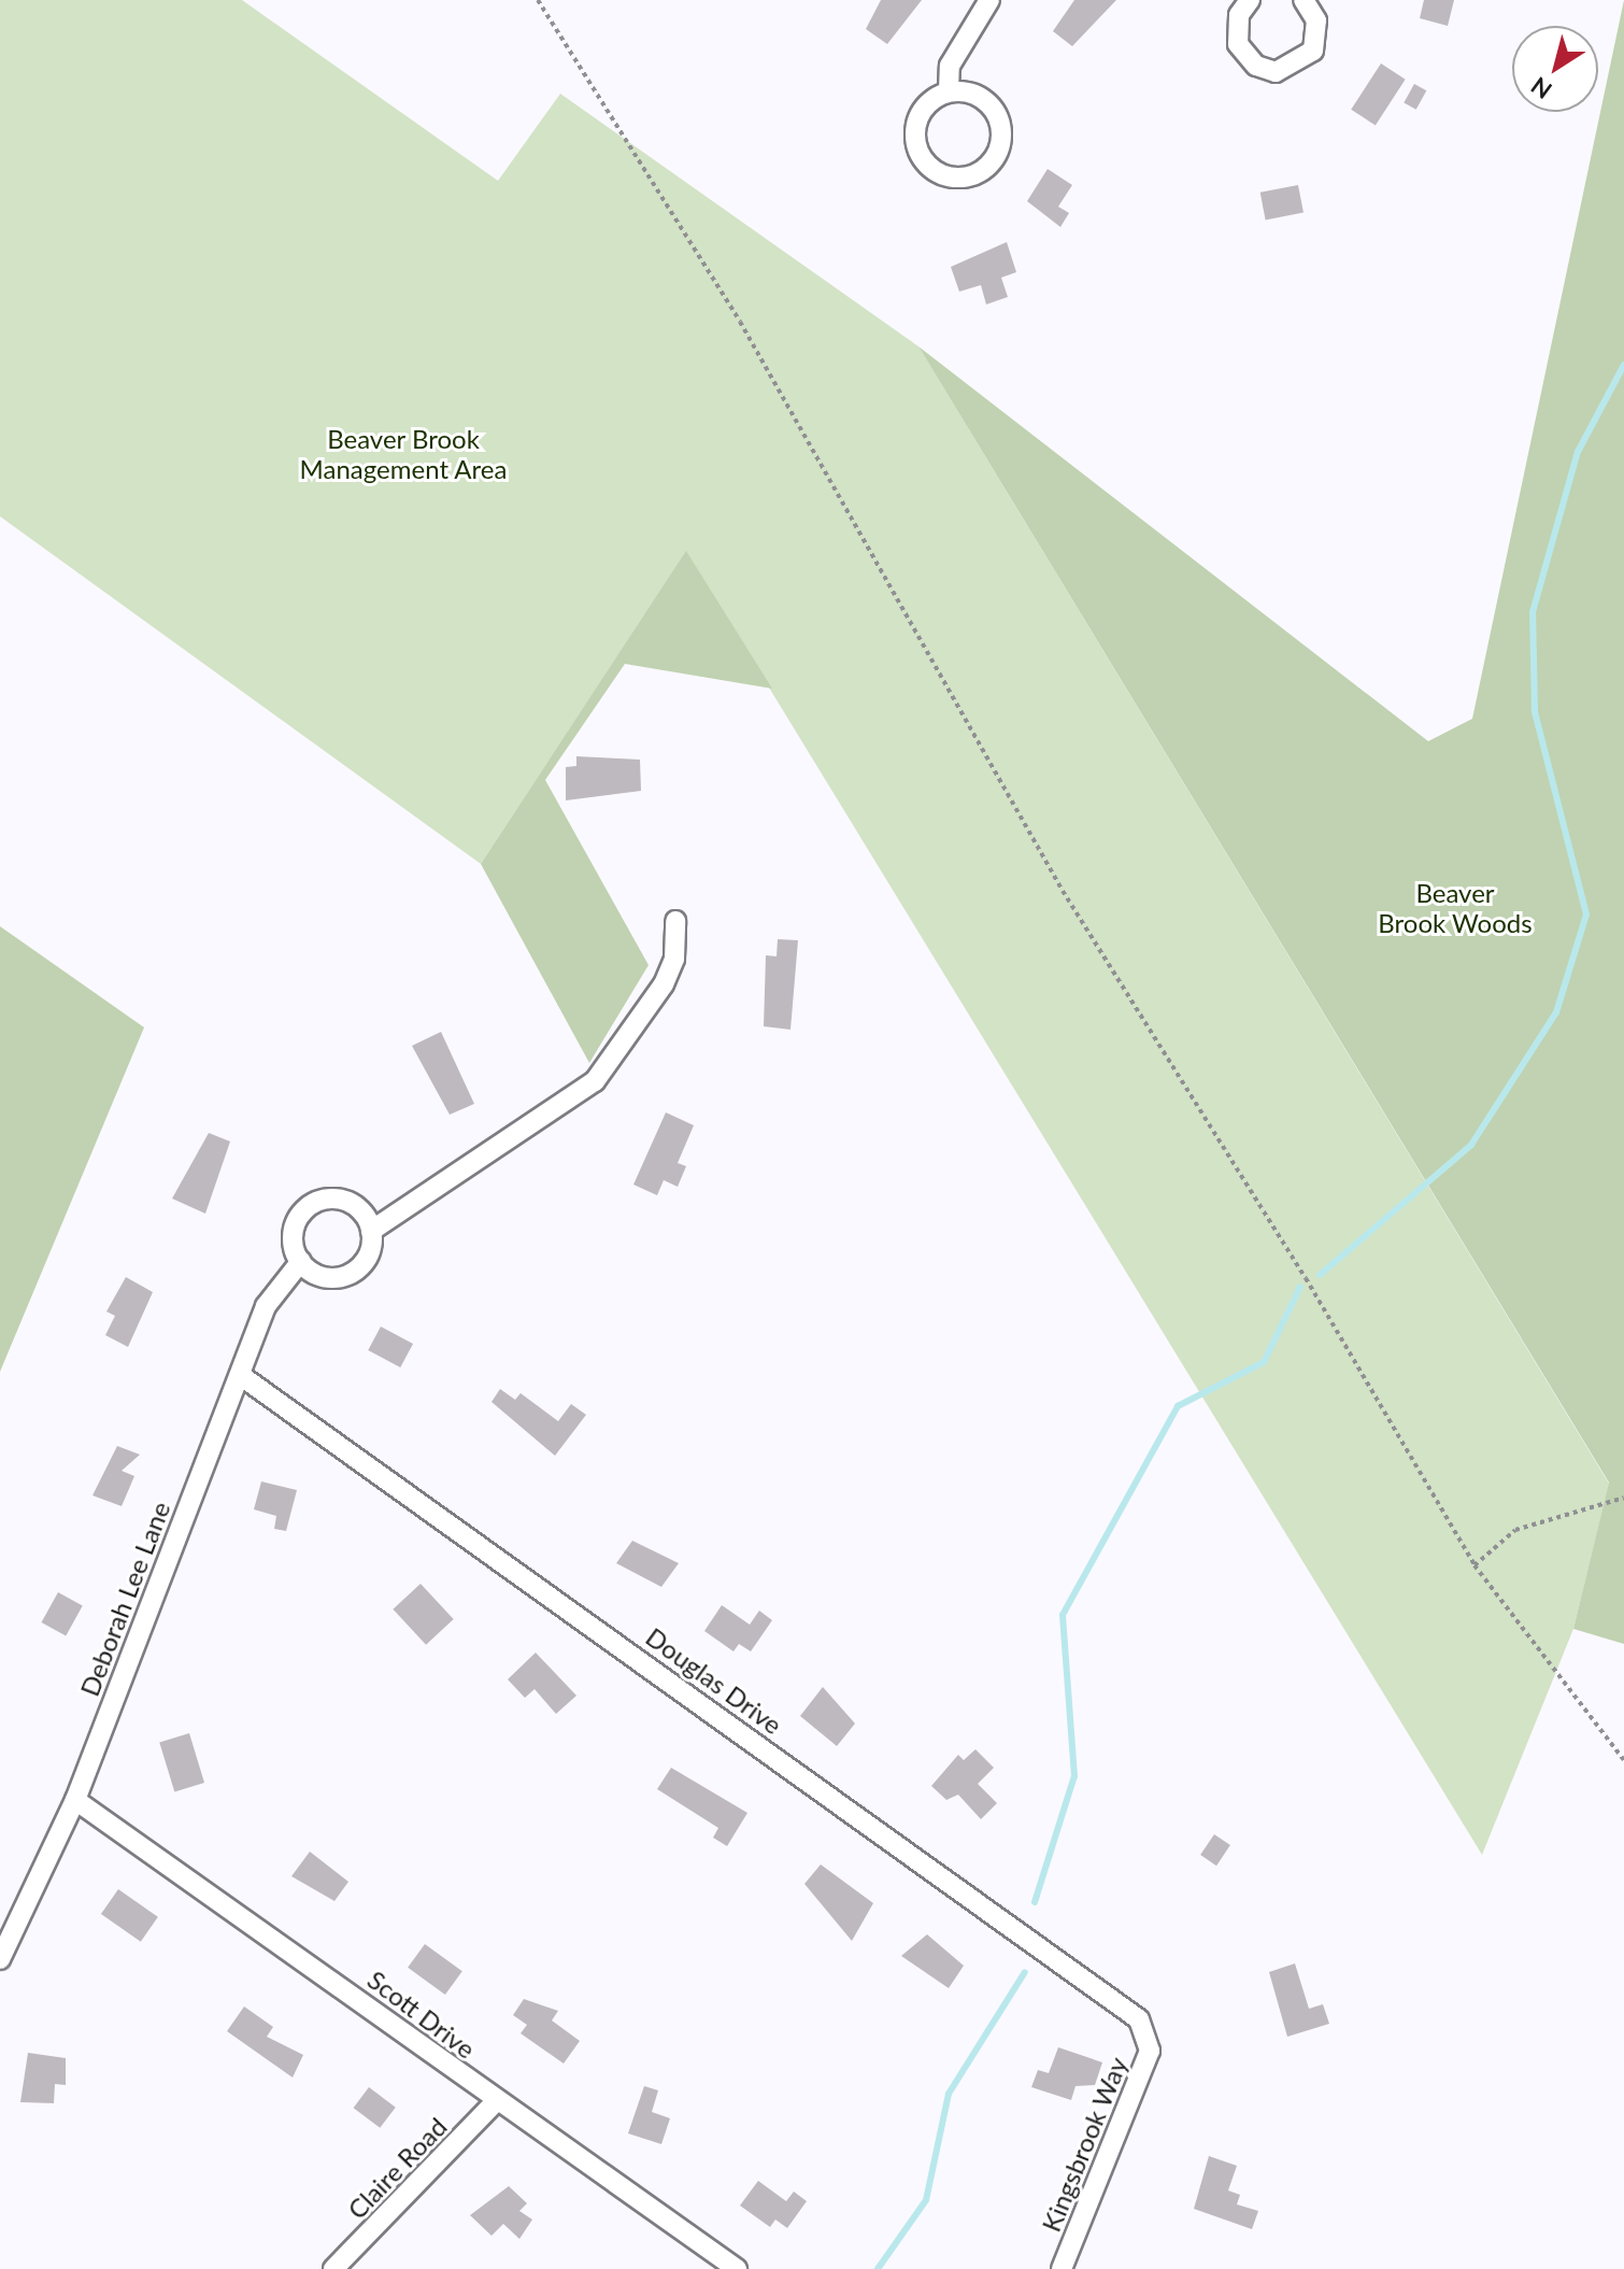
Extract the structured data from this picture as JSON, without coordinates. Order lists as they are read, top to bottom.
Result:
{
  "streets": {
    "street": [
      "Deborah Lee Lane",
      "Douglas Drive",
      "Scott Drive",
      "Kingsbrook Way",
      "Claire Road"
    ]
  },
  "crossings": [
    ["Deborah Lee Lane", "Douglas Drive"],
    ["Deborah Lee Lane", "Scott Drive"],
    ["Douglas Drive", "Kingsbrook Way"],
    ["Scott Drive", "Claire Road"]
  ],
  "parks": ["Beaver Brook Management Area", "Beaver Brook Woods"],
  "north": "bottom left"
}
